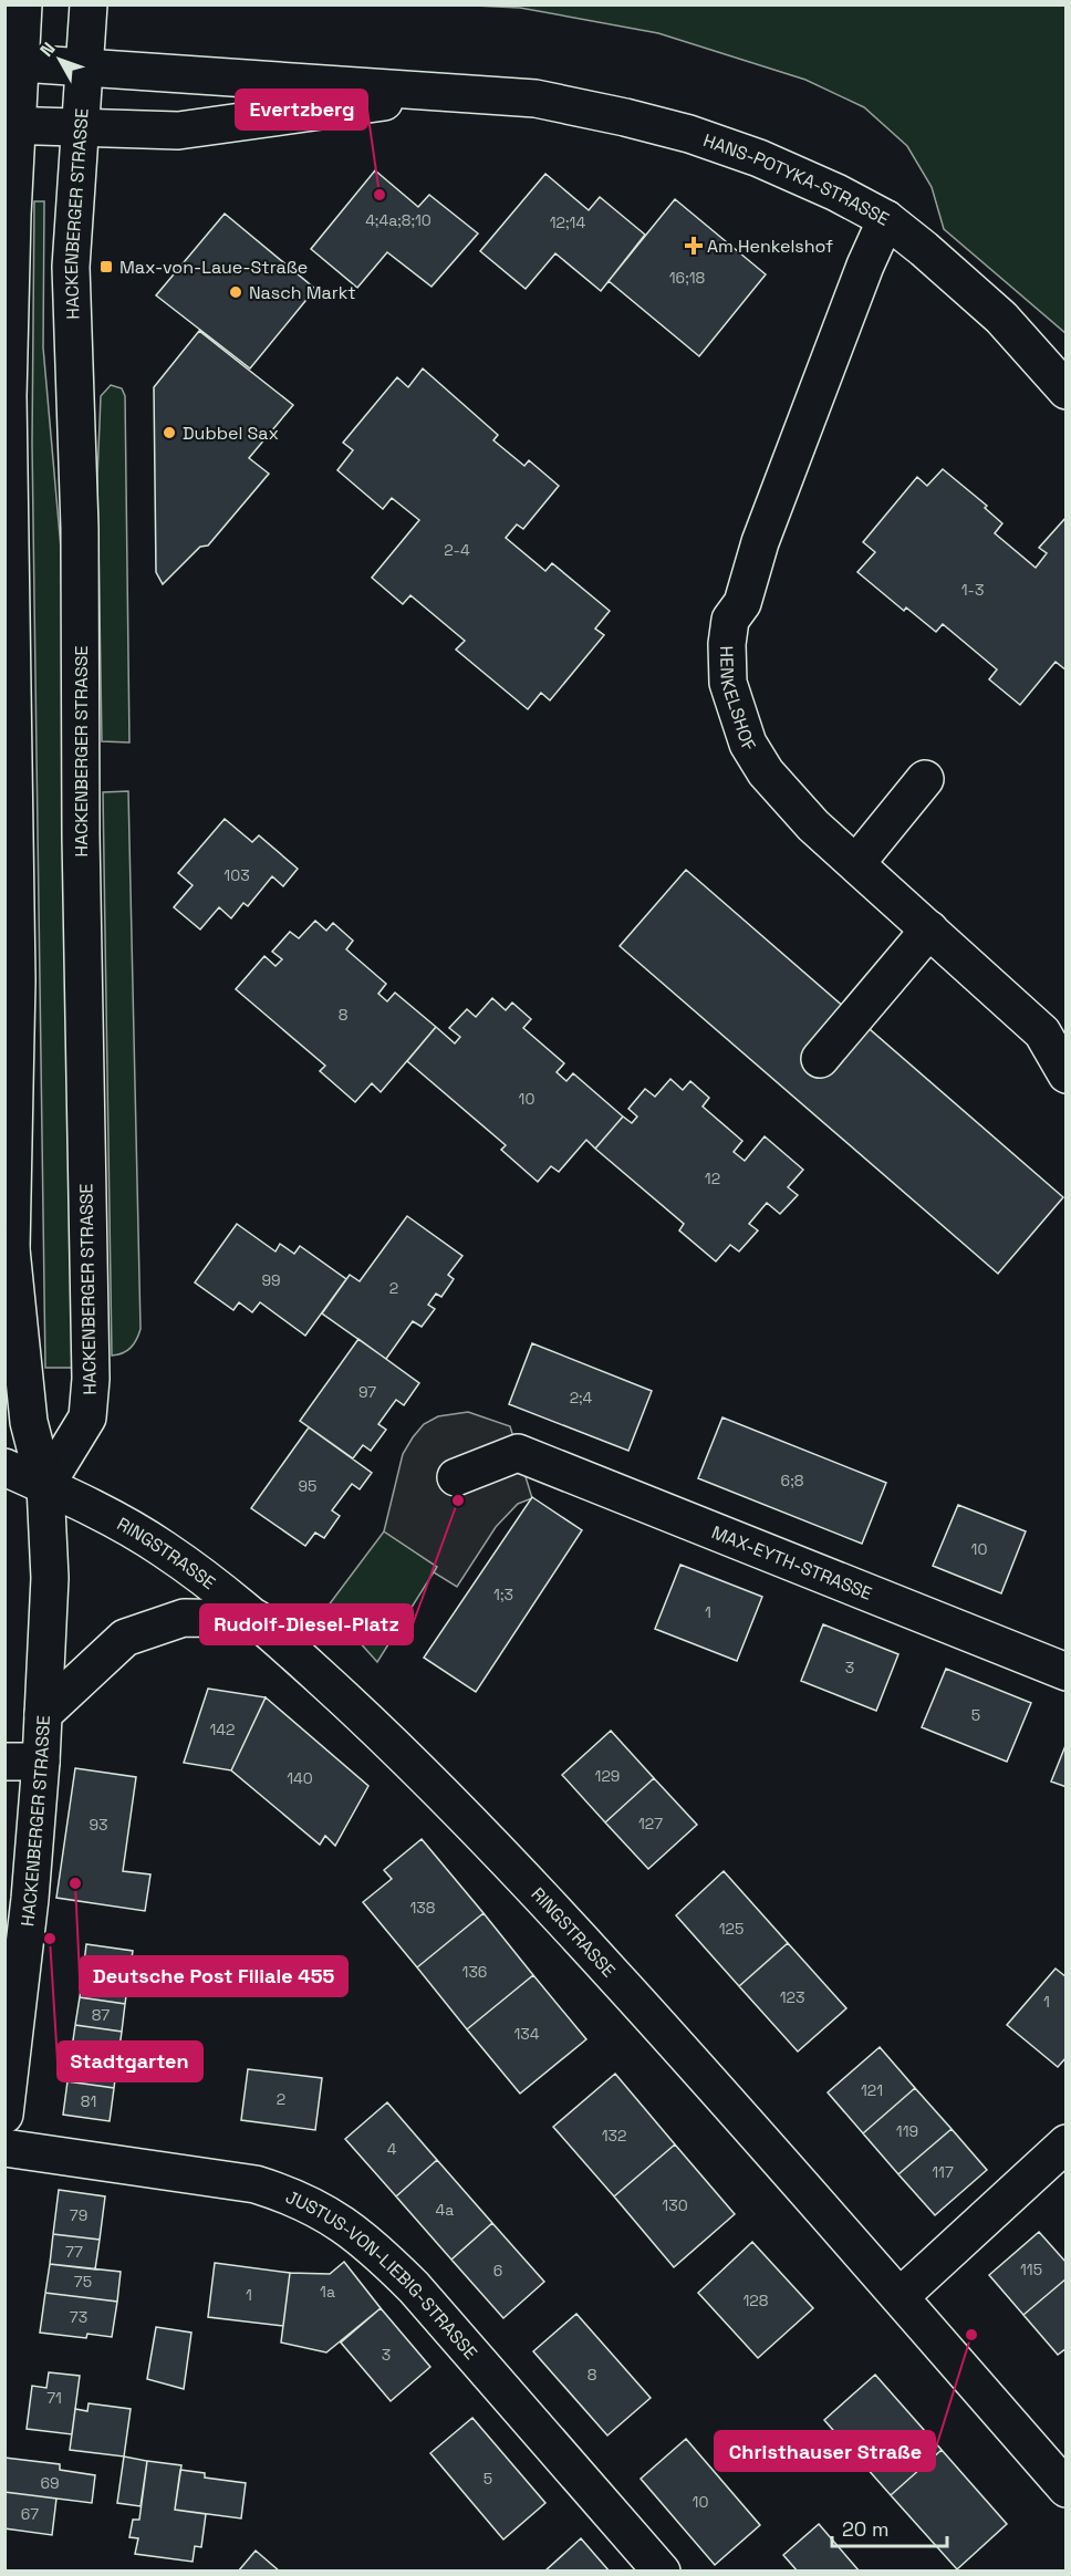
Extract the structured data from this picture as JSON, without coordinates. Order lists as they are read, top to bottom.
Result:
{
  "streets": {
    "street": [
      "HANS-POTYKA-STRASSE",
      "HACKENBERGER STRASSE",
      "HENKELSHOF",
      "RINGSTRASSE",
      "MAX-EYTH-STRASSE",
      "JUSTUS-VON-LIEBIG-STRASSE"
    ]
  },
  "crossings": [
    ["HANS-POTYKA-STRASSE", "HACKENBERGER STRASSE"],
    ["HANS-POTYKA-STRASSE", "HENKELSHOF"],
    ["HACKENBERGER STRASSE", "RINGSTRASSE"]
  ],
  "places": {
    "other": [
      "Evertzberg",
      "Nasch Markt",
      "Dubbel Sax",
      "Rudolf-Diesel-Platz",
      "Deutsche Post Filiale 455",
      "Stadtgarten",
      "Christhauser Straße"
    ],
    "health": ["Am Henkelshof"],
    "transit": ["Max-von-Laue-Straße"]
  },
  "house_numbers": [
    "4;4a;8;10",
    "12;14",
    "16;18",
    "2-4",
    "1-3",
    "103",
    "8",
    "10",
    "12",
    "99",
    "2",
    "97",
    "2;4",
    "6;8",
    "95",
    "10",
    "1;3",
    "1",
    "3",
    "5",
    "142",
    "129",
    "140",
    "127",
    "93",
    "138",
    "125",
    "136",
    "123",
    "1",
    "87",
    "134",
    "121",
    "2",
    "81",
    "119",
    "132",
    "4",
    "117",
    "130",
    "4a",
    "79",
    "77",
    "115",
    "6",
    "75",
    "1a",
    "1",
    "128",
    "73",
    "3",
    "8",
    "71",
    "5",
    "69",
    "10",
    "67"
  ],
  "scale_bar": "20 m",
  "north": "top left"
}
